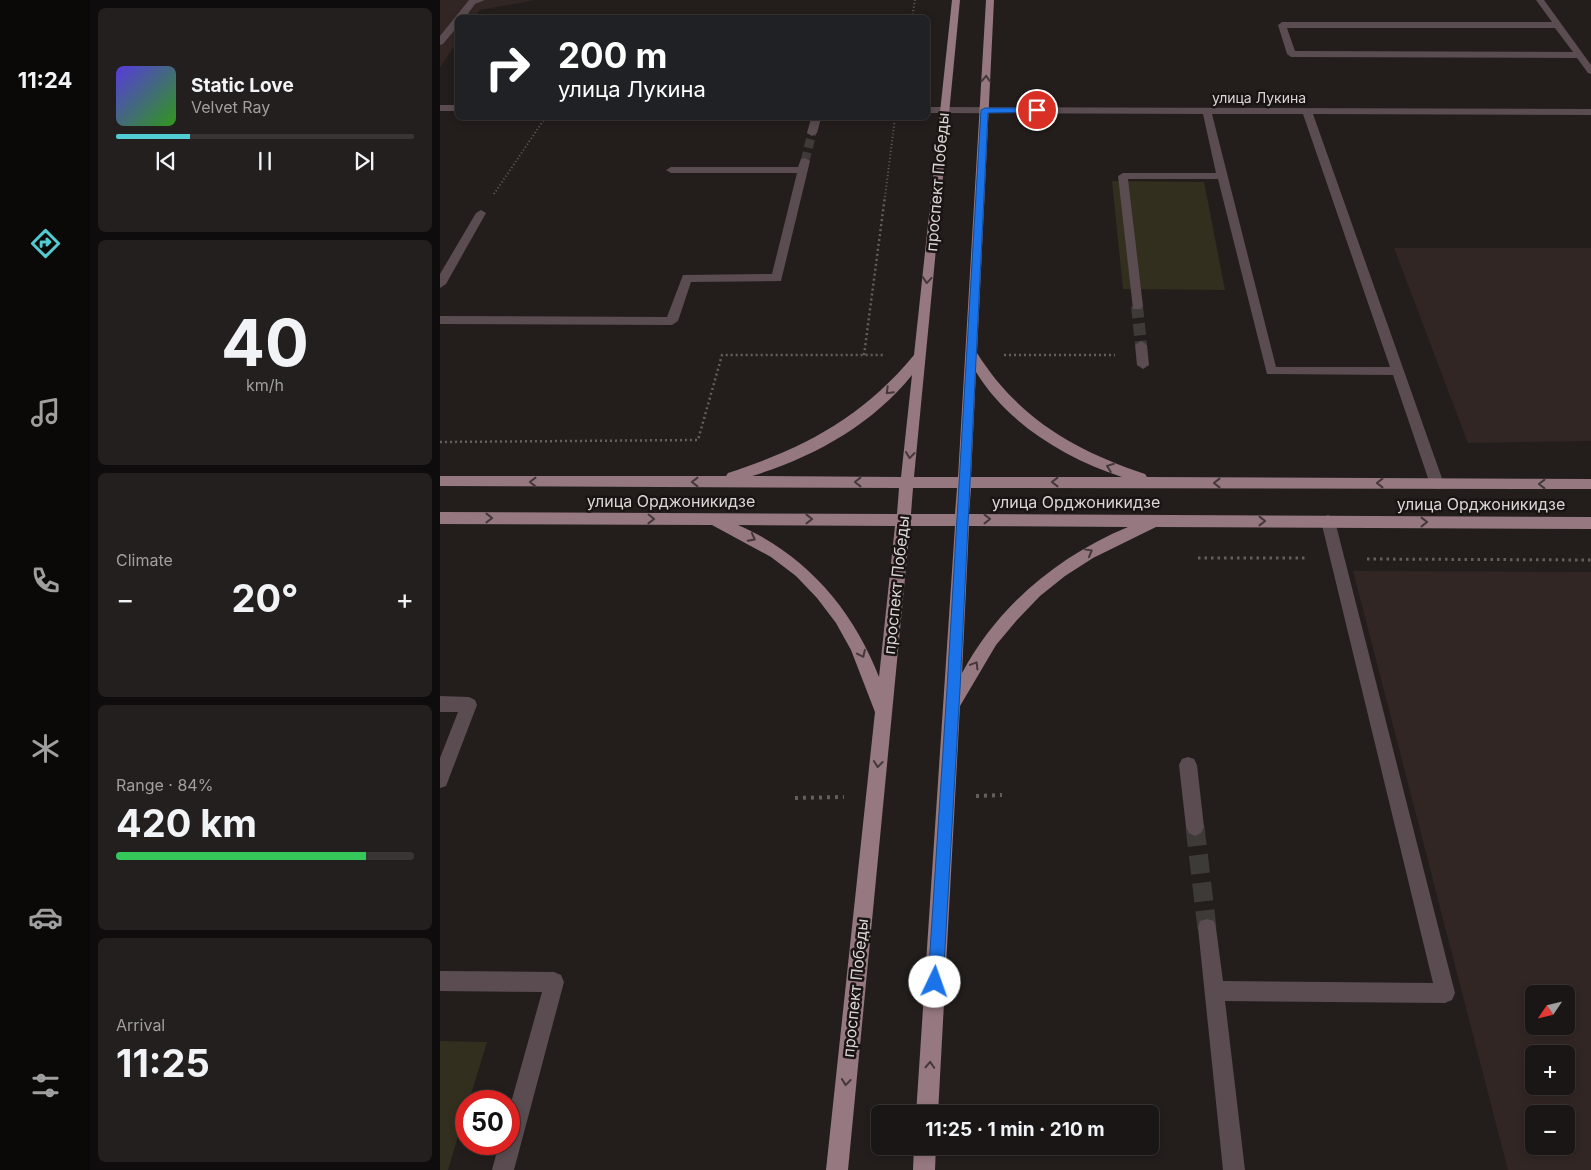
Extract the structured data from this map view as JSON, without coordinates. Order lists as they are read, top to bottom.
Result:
{
  "streets": {
    "main road": ["проспект Победы", "улица Орджоникидзе"],
    "street": ["улица Лукина"]
  },
  "crossings": [
    ["улица Лукина", "проспект Победы"],
    ["проспект Победы", "улица Орджоникидзе"]
  ],
  "north": "bottom left",
  "page": {
    "tabs": "11:24",
    "turn": ["200 m", "улица Лукина"],
    "song": ["Static Love", "Velvet Ray"],
    "tile": [
      ["40", "km/h"],
      "Climate",
      ["Range · 84%", "420 km"],
      ["Arrival", "11:25"]
    ],
    "heat": ["−", "20°", "+"],
    "map_buttons": ["+", "−"],
    "limit": "50",
    "trip": "11:25 · 1 min · 210 m"
  }
}
